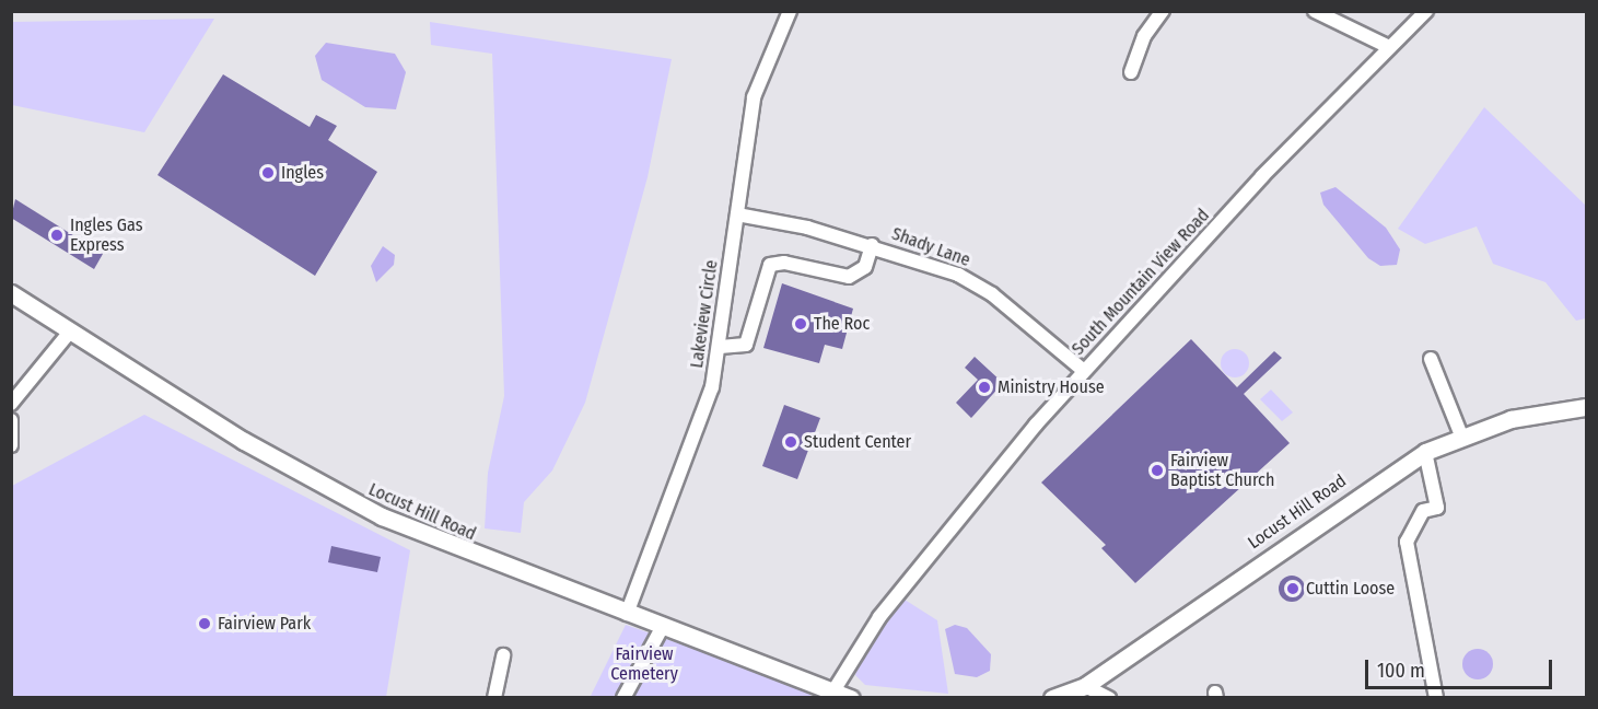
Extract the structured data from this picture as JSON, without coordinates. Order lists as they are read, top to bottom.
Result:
{
  "streets": {
    "main road": ["Locust Hill Road"],
    "street": ["Shady Lane", "South Mountain View Road", "Lakeview Circle"]
  },
  "crossings": [
    ["Shady Lane", "South Mountain View Road"],
    ["Shady Lane", "Lakeview Circle"],
    ["South Mountain View Road", "Locust Hill Road"],
    ["Lakeview Circle", "Locust Hill Road"]
  ],
  "parks": ["Fairview Cemetery"],
  "places": [
    "Ingles",
    "Ingles Gas Express",
    "The Roc",
    "Ministry House",
    "Student Center",
    "Fairview Baptist Church",
    "Cuttin Loose",
    "Fairview Park"
  ],
  "scale_bar": "100 m"
}
